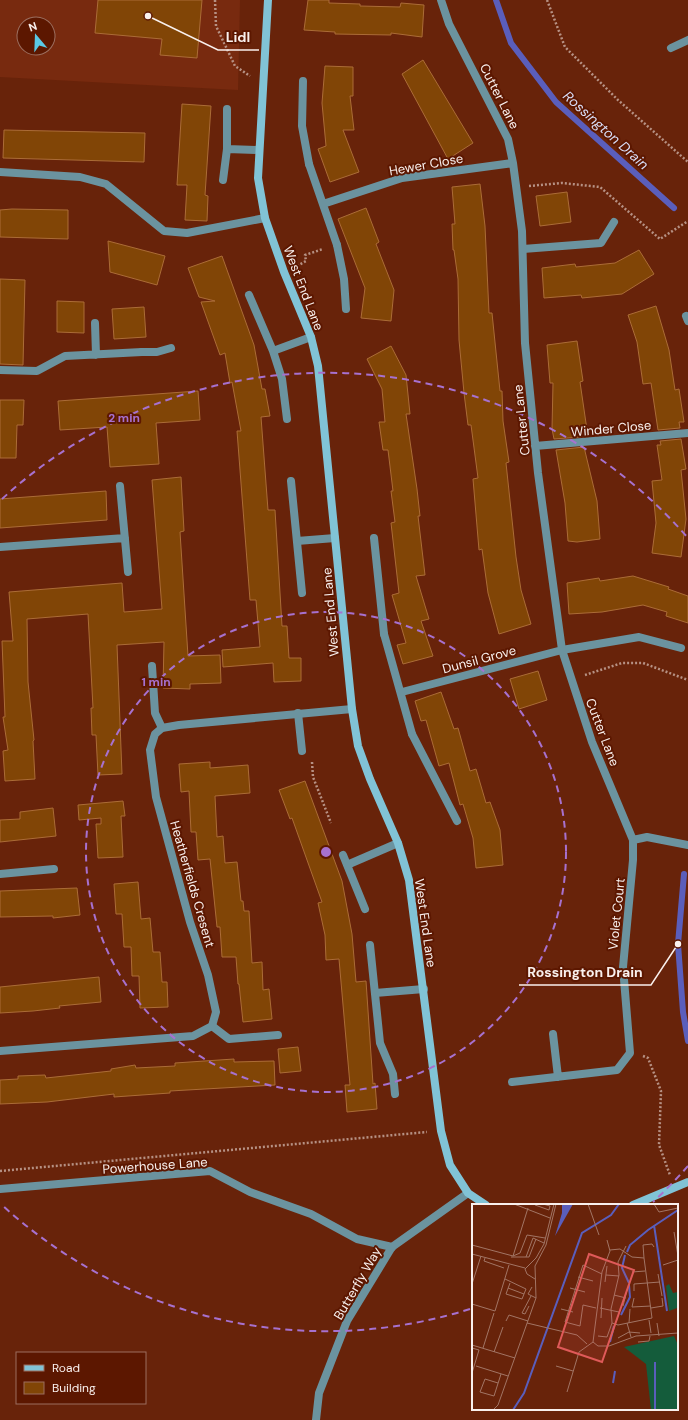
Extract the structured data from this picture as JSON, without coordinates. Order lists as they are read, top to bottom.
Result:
{
  "streets": {
    "street": [
      "Cutter Lane",
      "Hewer Close",
      "West End Lane",
      "Winder Close",
      "Dunsil Grove",
      "Heatherfields Cresent",
      "Violet Court",
      "Powerhouse Lane",
      "Butterfly Way"
    ]
  },
  "crossings": [
    ["Cutter Lane", "Hewer Close"],
    ["Cutter Lane", "Winder Close"],
    ["Cutter Lane", "Dunsil Grove"],
    ["Cutter Lane", "Violet Court"],
    ["West End Lane", "Butterfly Way"],
    ["Powerhouse Lane", "Butterfly Way"]
  ],
  "water": ["Rossington Drain"],
  "places": ["Lidl", "Rossington Drain"],
  "legend": ["Road", "Building"],
  "north": "top",
  "rings": ["2 min", "1 min"]
}
